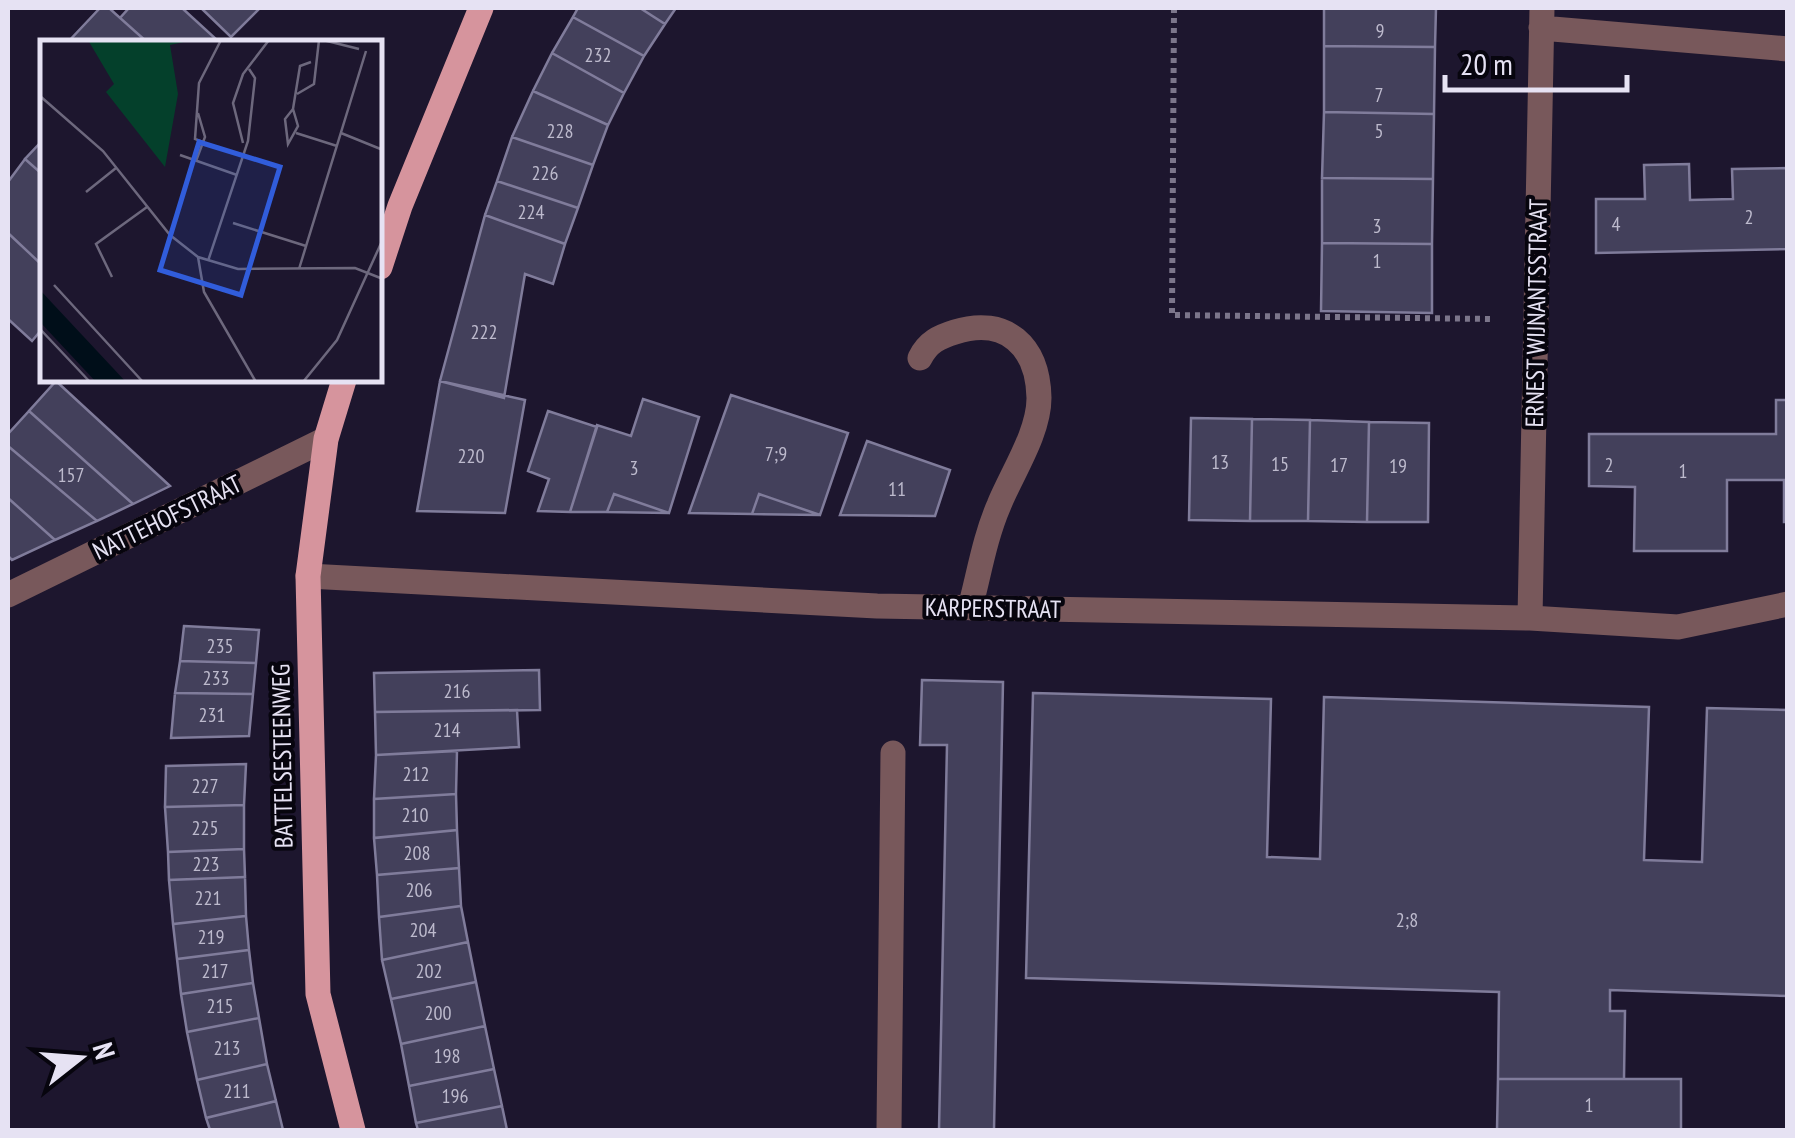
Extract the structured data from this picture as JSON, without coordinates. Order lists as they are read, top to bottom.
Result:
{
  "streets": {
    "main road": ["BATTELSESTEENWEG"],
    "street": ["ERNEST WIJNANTSSTRAAT", "NATTEHOFSTRAAT", "KARPERSTRAAT"]
  },
  "crossings": [
    ["ERNEST WIJNANTSSTRAAT", "KARPERSTRAAT"],
    ["NATTEHOFSTRAAT", "BATTELSESTEENWEG"],
    ["KARPERSTRAAT", "BATTELSESTEENWEG"]
  ],
  "house_numbers": [
    "9",
    "232",
    "7",
    "228",
    "5",
    "226",
    "224",
    "2",
    "4",
    "3",
    "1",
    "222",
    "7;9",
    "220",
    "13",
    "15",
    "17",
    "2",
    "19",
    "3",
    "1",
    "157",
    "11",
    "235",
    "233",
    "216",
    "231",
    "214",
    "212",
    "227",
    "210",
    "225",
    "208",
    "223",
    "206",
    "221",
    "2;8",
    "204",
    "219",
    "217",
    "202",
    "215",
    "200",
    "213",
    "198",
    "211",
    "196",
    "1"
  ],
  "scale_bar": "20 m",
  "north": "right"
}
